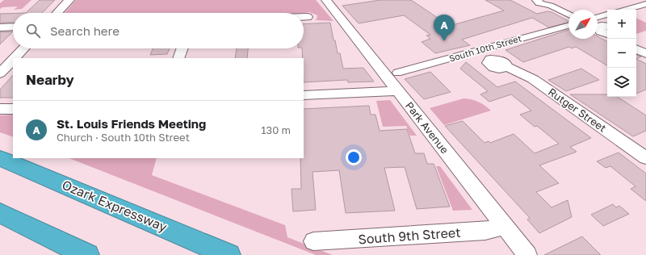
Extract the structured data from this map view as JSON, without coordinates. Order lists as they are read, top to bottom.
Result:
{
  "streets": {
    "highway": ["Ozark Expressway"],
    "street": [
      "South 10th Street",
      "Rutger Street",
      "Park Avenue",
      "South 9th Street"
    ]
  },
  "crossings": [
    ["Park Avenue", "South 9th Street"]
  ],
  "north": "top right",
  "page": {
    "map_buttons": ["+", "−"],
    "search": "Search here",
    "pins": "A",
    "heading": "Nearby",
    "list": [
      {
        "mark": "A",
        "name": "St. Louis Friends Meeting",
        "note": "Church · South 10th Street",
        "value": "130 m"
      }
    ]
  }
}
